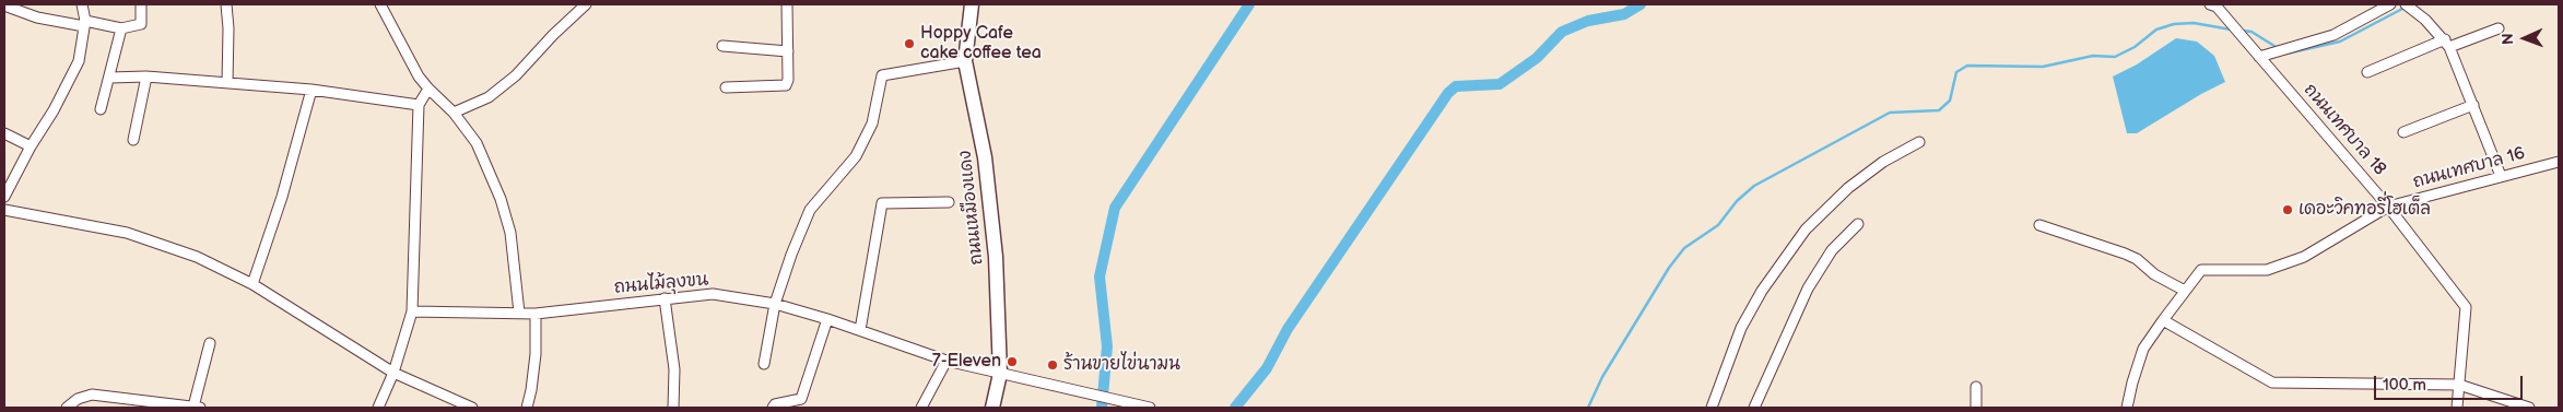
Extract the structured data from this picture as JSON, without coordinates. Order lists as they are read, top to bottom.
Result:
{
  "streets": {
    "street": [
      "ถนนเทศบาล 18",
      "ถนนเทศบาล 16",
      "ถนนเหมืองแดง",
      "ถนนไม้ลุงขน"
    ]
  },
  "crossings": [
    ["ถนนเทศบาล 18", "ถนนเทศบาล 16"],
    ["ถนนเหมืองแดง", "ถนนไม้ลุงขน"]
  ],
  "places": [
    "Hoppy Cafe cake coffee tea",
    "เดอะวิคทอรี่โฮเต็ล",
    "7-Eleven",
    "ร้านขายไข่นามน"
  ],
  "scale_bar": "100 m",
  "north": "left"
}
